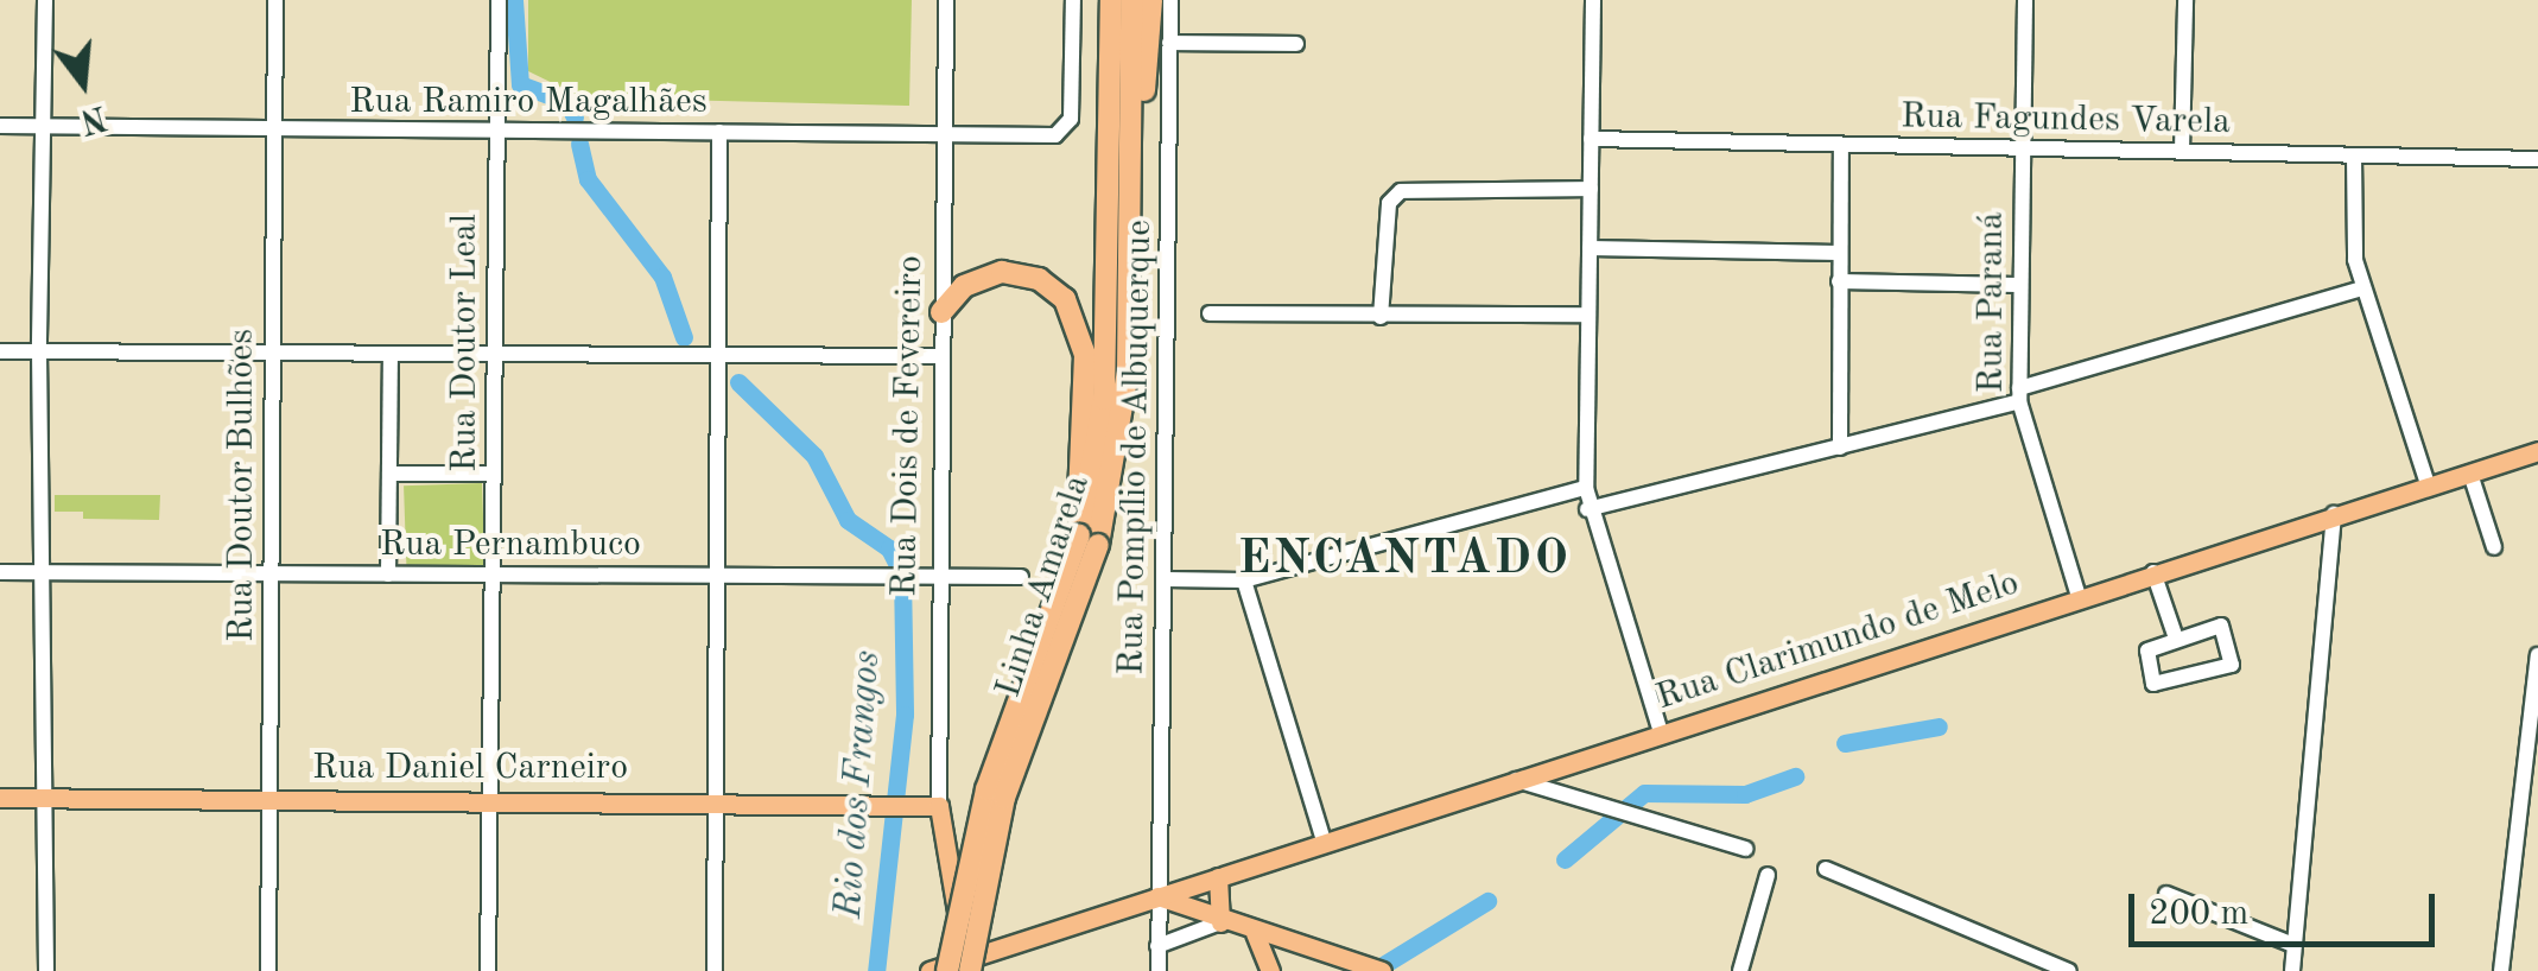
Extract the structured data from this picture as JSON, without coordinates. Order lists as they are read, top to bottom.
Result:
{
  "streets": {
    "highway": ["Linha Amarela"],
    "main road": ["Rua Dois de Fevereiro", "Rua Clarimundo de Melo", "Rua Daniel Carneiro"],
    "street": [
      "Rua Ramiro Magalhães",
      "Rua Fagundes Varela",
      "Rua Paraná",
      "Rua Doutor Leal",
      "Rua Pompílio de Albuquerque",
      "Rua Doutor Bulhões",
      "Rua Pernambuco"
    ]
  },
  "crossings": [
    ["Rua Ramiro Magalhães", "Rua Doutor Leal"],
    ["Rua Ramiro Magalhães", "Rua Dois de Fevereiro"],
    ["Rua Ramiro Magalhães", "Rua Doutor Bulhões"],
    ["Rua Fagundes Varela", "Rua Paraná"],
    ["Rua Paraná", "Rua Clarimundo de Melo"],
    ["Rua Doutor Leal", "Rua Pernambuco"],
    ["Rua Doutor Leal", "Rua Daniel Carneiro"],
    ["Rua Dois de Fevereiro", "Rua Pernambuco"],
    ["Rua Dois de Fevereiro", "Rua Daniel Carneiro"],
    ["Rua Pompílio de Albuquerque", "Rua Clarimundo de Melo"],
    ["Rua Doutor Bulhões", "Rua Pernambuco"],
    ["Rua Doutor Bulhões", "Rua Daniel Carneiro"]
  ],
  "districts": ["ENCANTADO"],
  "water": ["Rio dos Frangos"],
  "scale_bar": "200 m",
  "north": "bottom"
}
